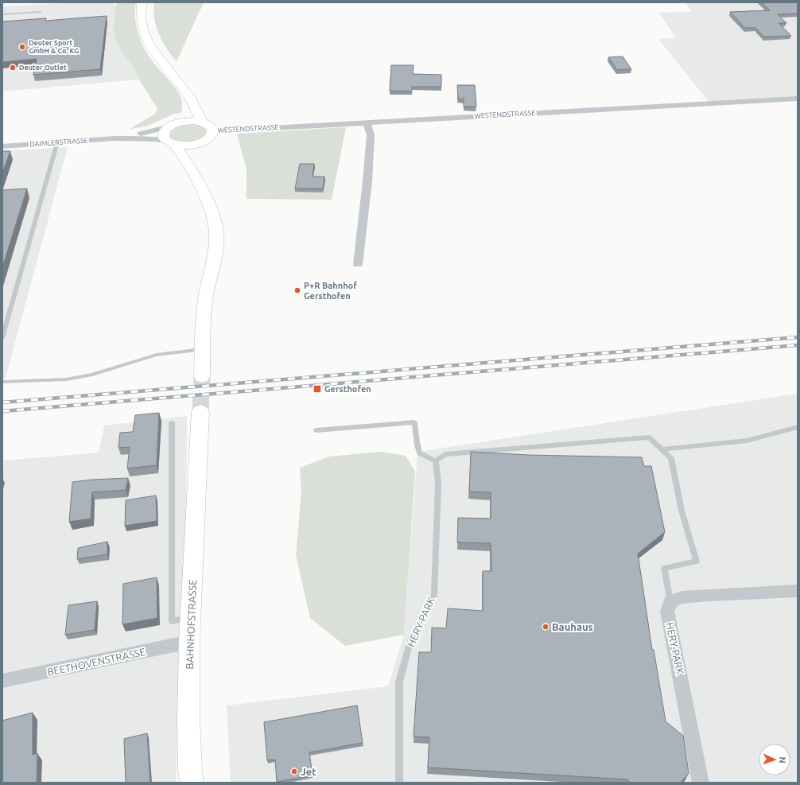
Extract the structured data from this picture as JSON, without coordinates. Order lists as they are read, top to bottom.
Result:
{
  "streets": {
    "main road": ["BAHNHOFSTRASSE"],
    "street": [
      "WESTENDSTRASSE",
      "DAIMLERSTRASSE",
      "HERY-PARK",
      "BEETHOVENSTRASSE"
    ]
  },
  "crossings": [
    ["BAHNHOFSTRASSE", "BEETHOVENSTRASSE"]
  ],
  "places": {
    "other": [
      "Deuter Sport GmbH & Co. KG",
      "Deuter Outlet",
      "P+R Bahnhof Gersthofen",
      "Bauhaus",
      "Jet"
    ],
    "transit": ["Gersthofen"]
  },
  "north": "right"
}
